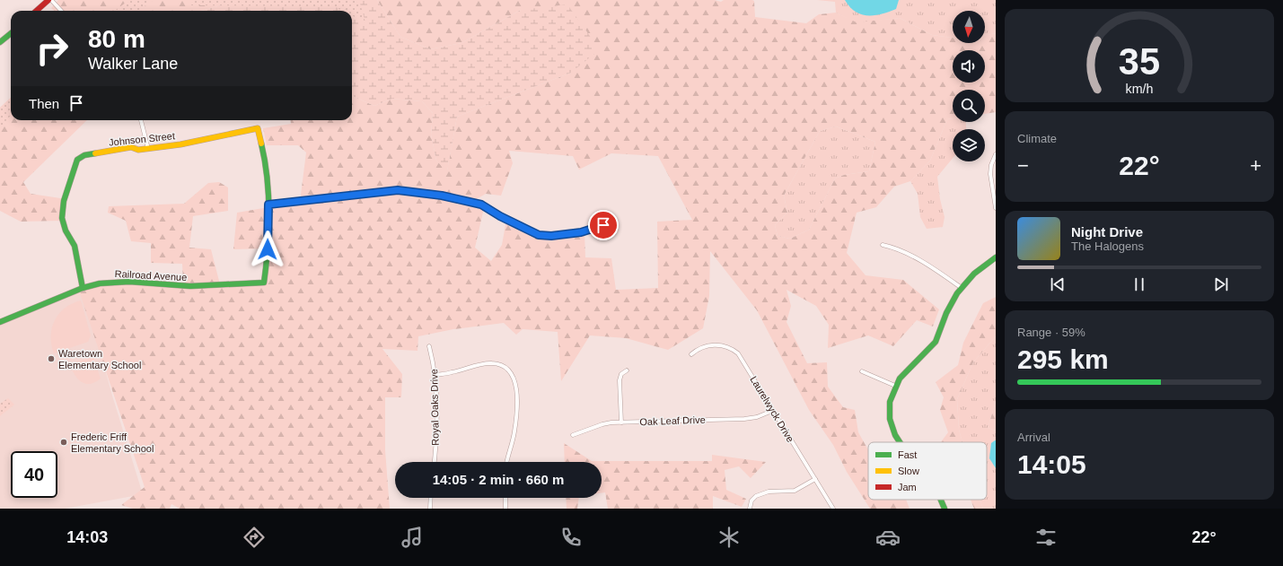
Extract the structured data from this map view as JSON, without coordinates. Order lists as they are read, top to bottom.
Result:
{
  "streets": {
    "main road": ["Johnson Street", "Railroad Avenue"],
    "street": ["Royal Oaks Drive", "Laurelwyck Drive", "Oak Leaf Drive"]
  },
  "crossings": [
    ["Johnson Street", "Railroad Avenue"],
    ["Laurelwyck Drive", "Oak Leaf Drive"]
  ],
  "places": ["Waretown Elementary School", "Frederic Friff Elementary School"],
  "legend": ["Fast", "Slow", "Jam"],
  "north": "bottom",
  "page": {
    "turn": ["80 m", "Walker Lane"],
    "then": "Then",
    "tile": [
      "Climate",
      ["Range · 59%", "295 km"],
      ["Arrival", "14:05"]
    ],
    "heat": ["−", "22°", "+"],
    "song": ["Night Drive", "The Halogens"],
    "limit": "40",
    "trip": "14:05 · 2 min · 660 m",
    "tabs": ["14:03", "22°"],
    "gauge": ["35", "km/h"]
  }
}
